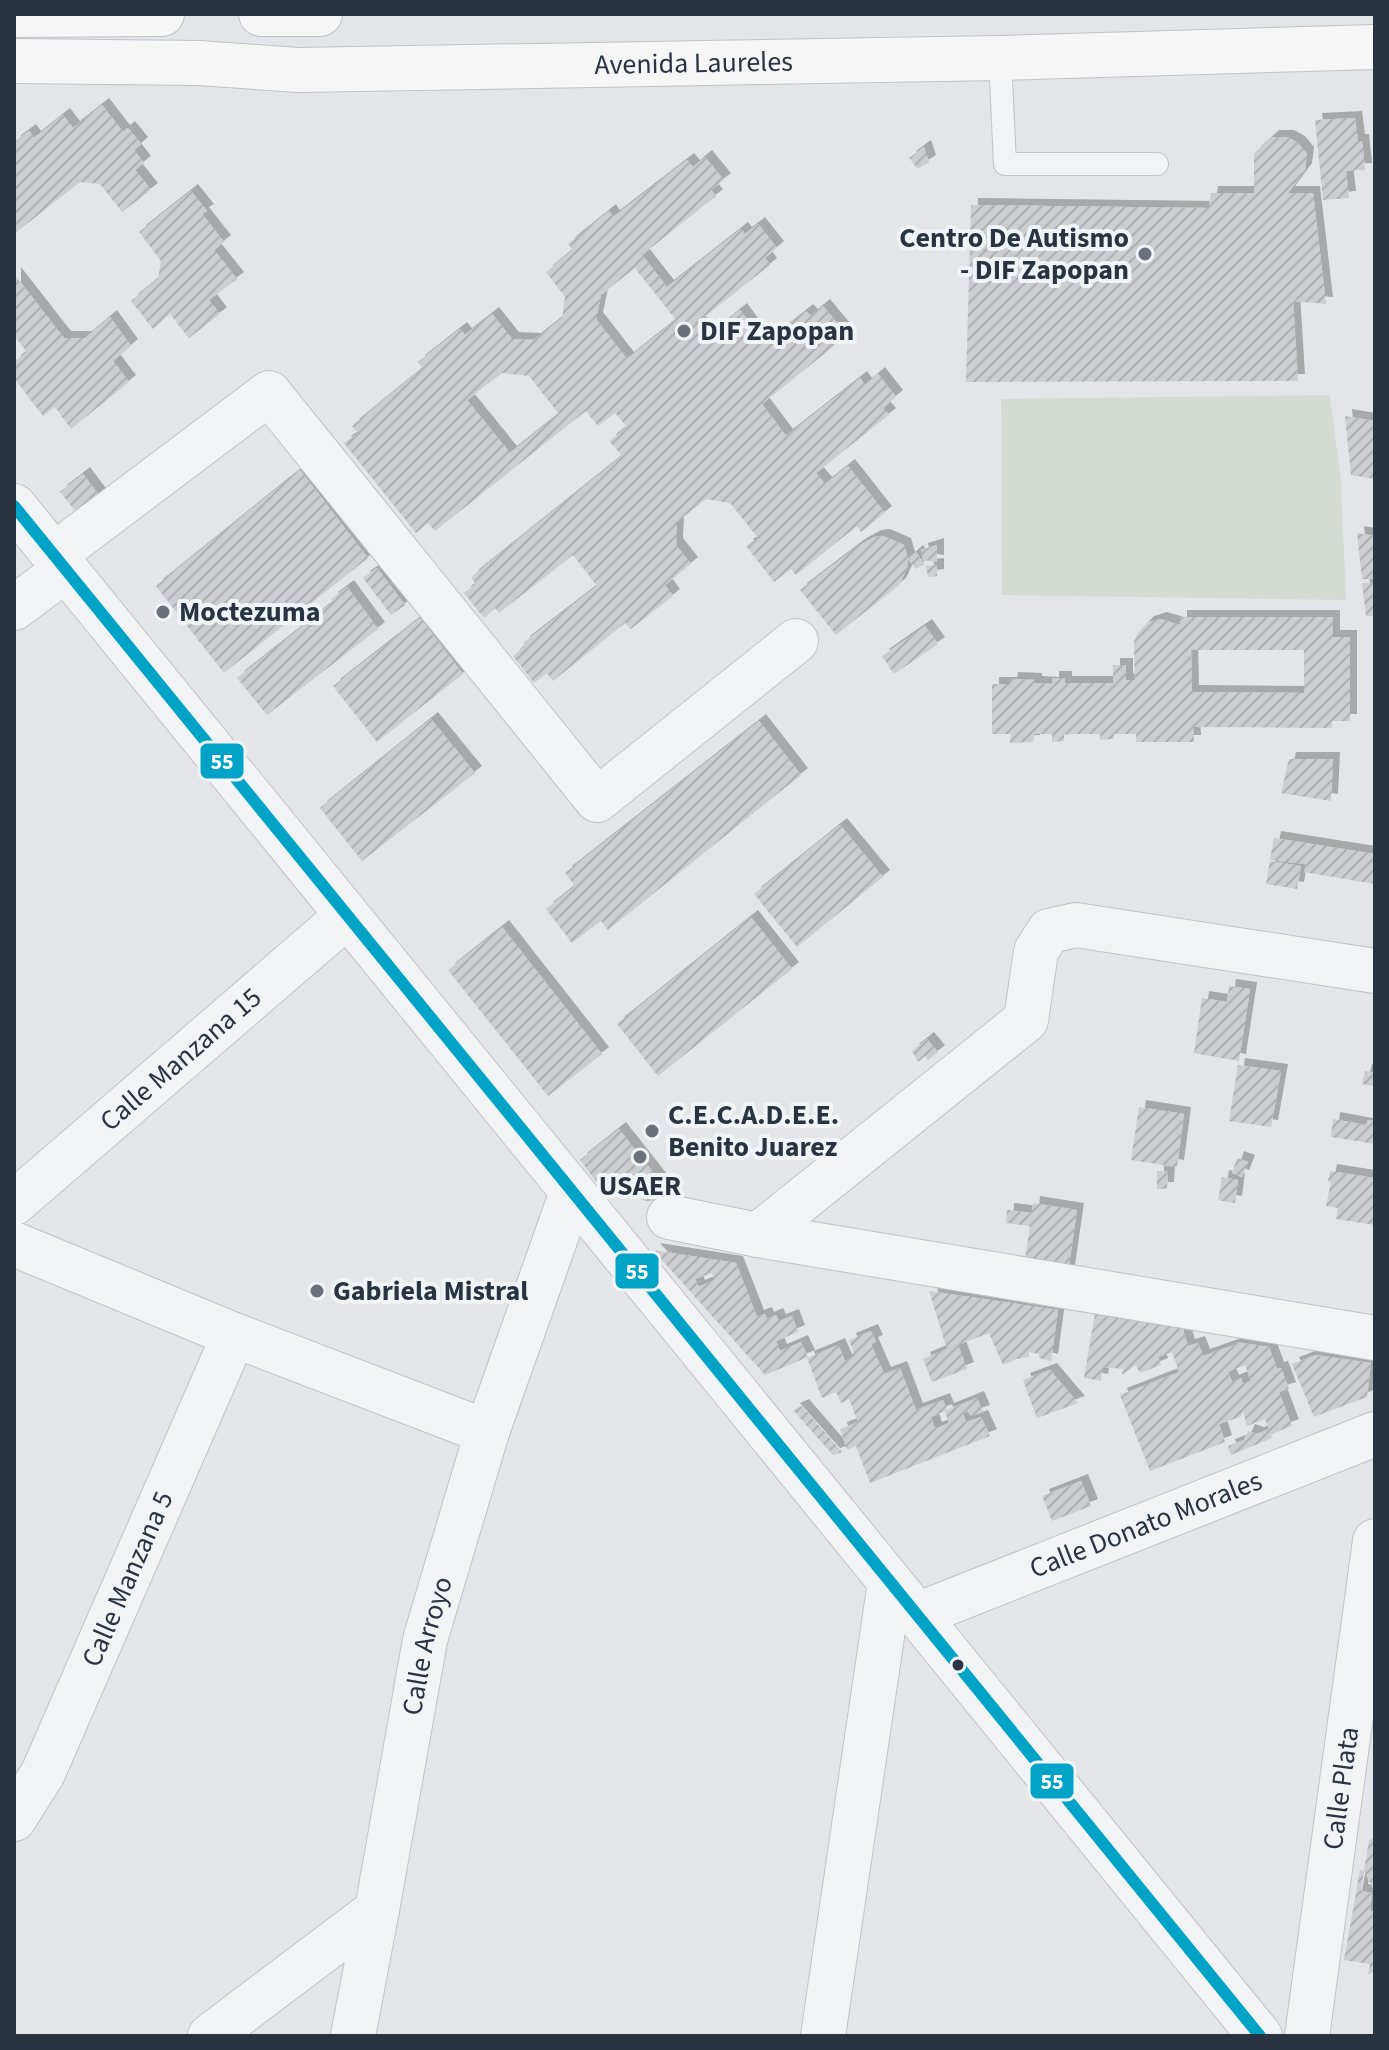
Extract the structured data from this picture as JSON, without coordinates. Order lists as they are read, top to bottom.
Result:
{
  "streets": {
    "main road": ["Avenida Laureles"],
    "street": [
      "Calle Manzana 15",
      "Calle Donato Morales",
      "Calle Manzana 5",
      "Calle Arroyo",
      "Calle Plata"
    ]
  },
  "places": [
    "Centro De Autismo - DIF Zapopan",
    "DIF Zapopan",
    "Moctezuma",
    "C.E.C.A.D.E.E. Benito Juarez",
    "USAER",
    "Gabriela Mistral"
  ],
  "lines": ["transit line 55"]
}
